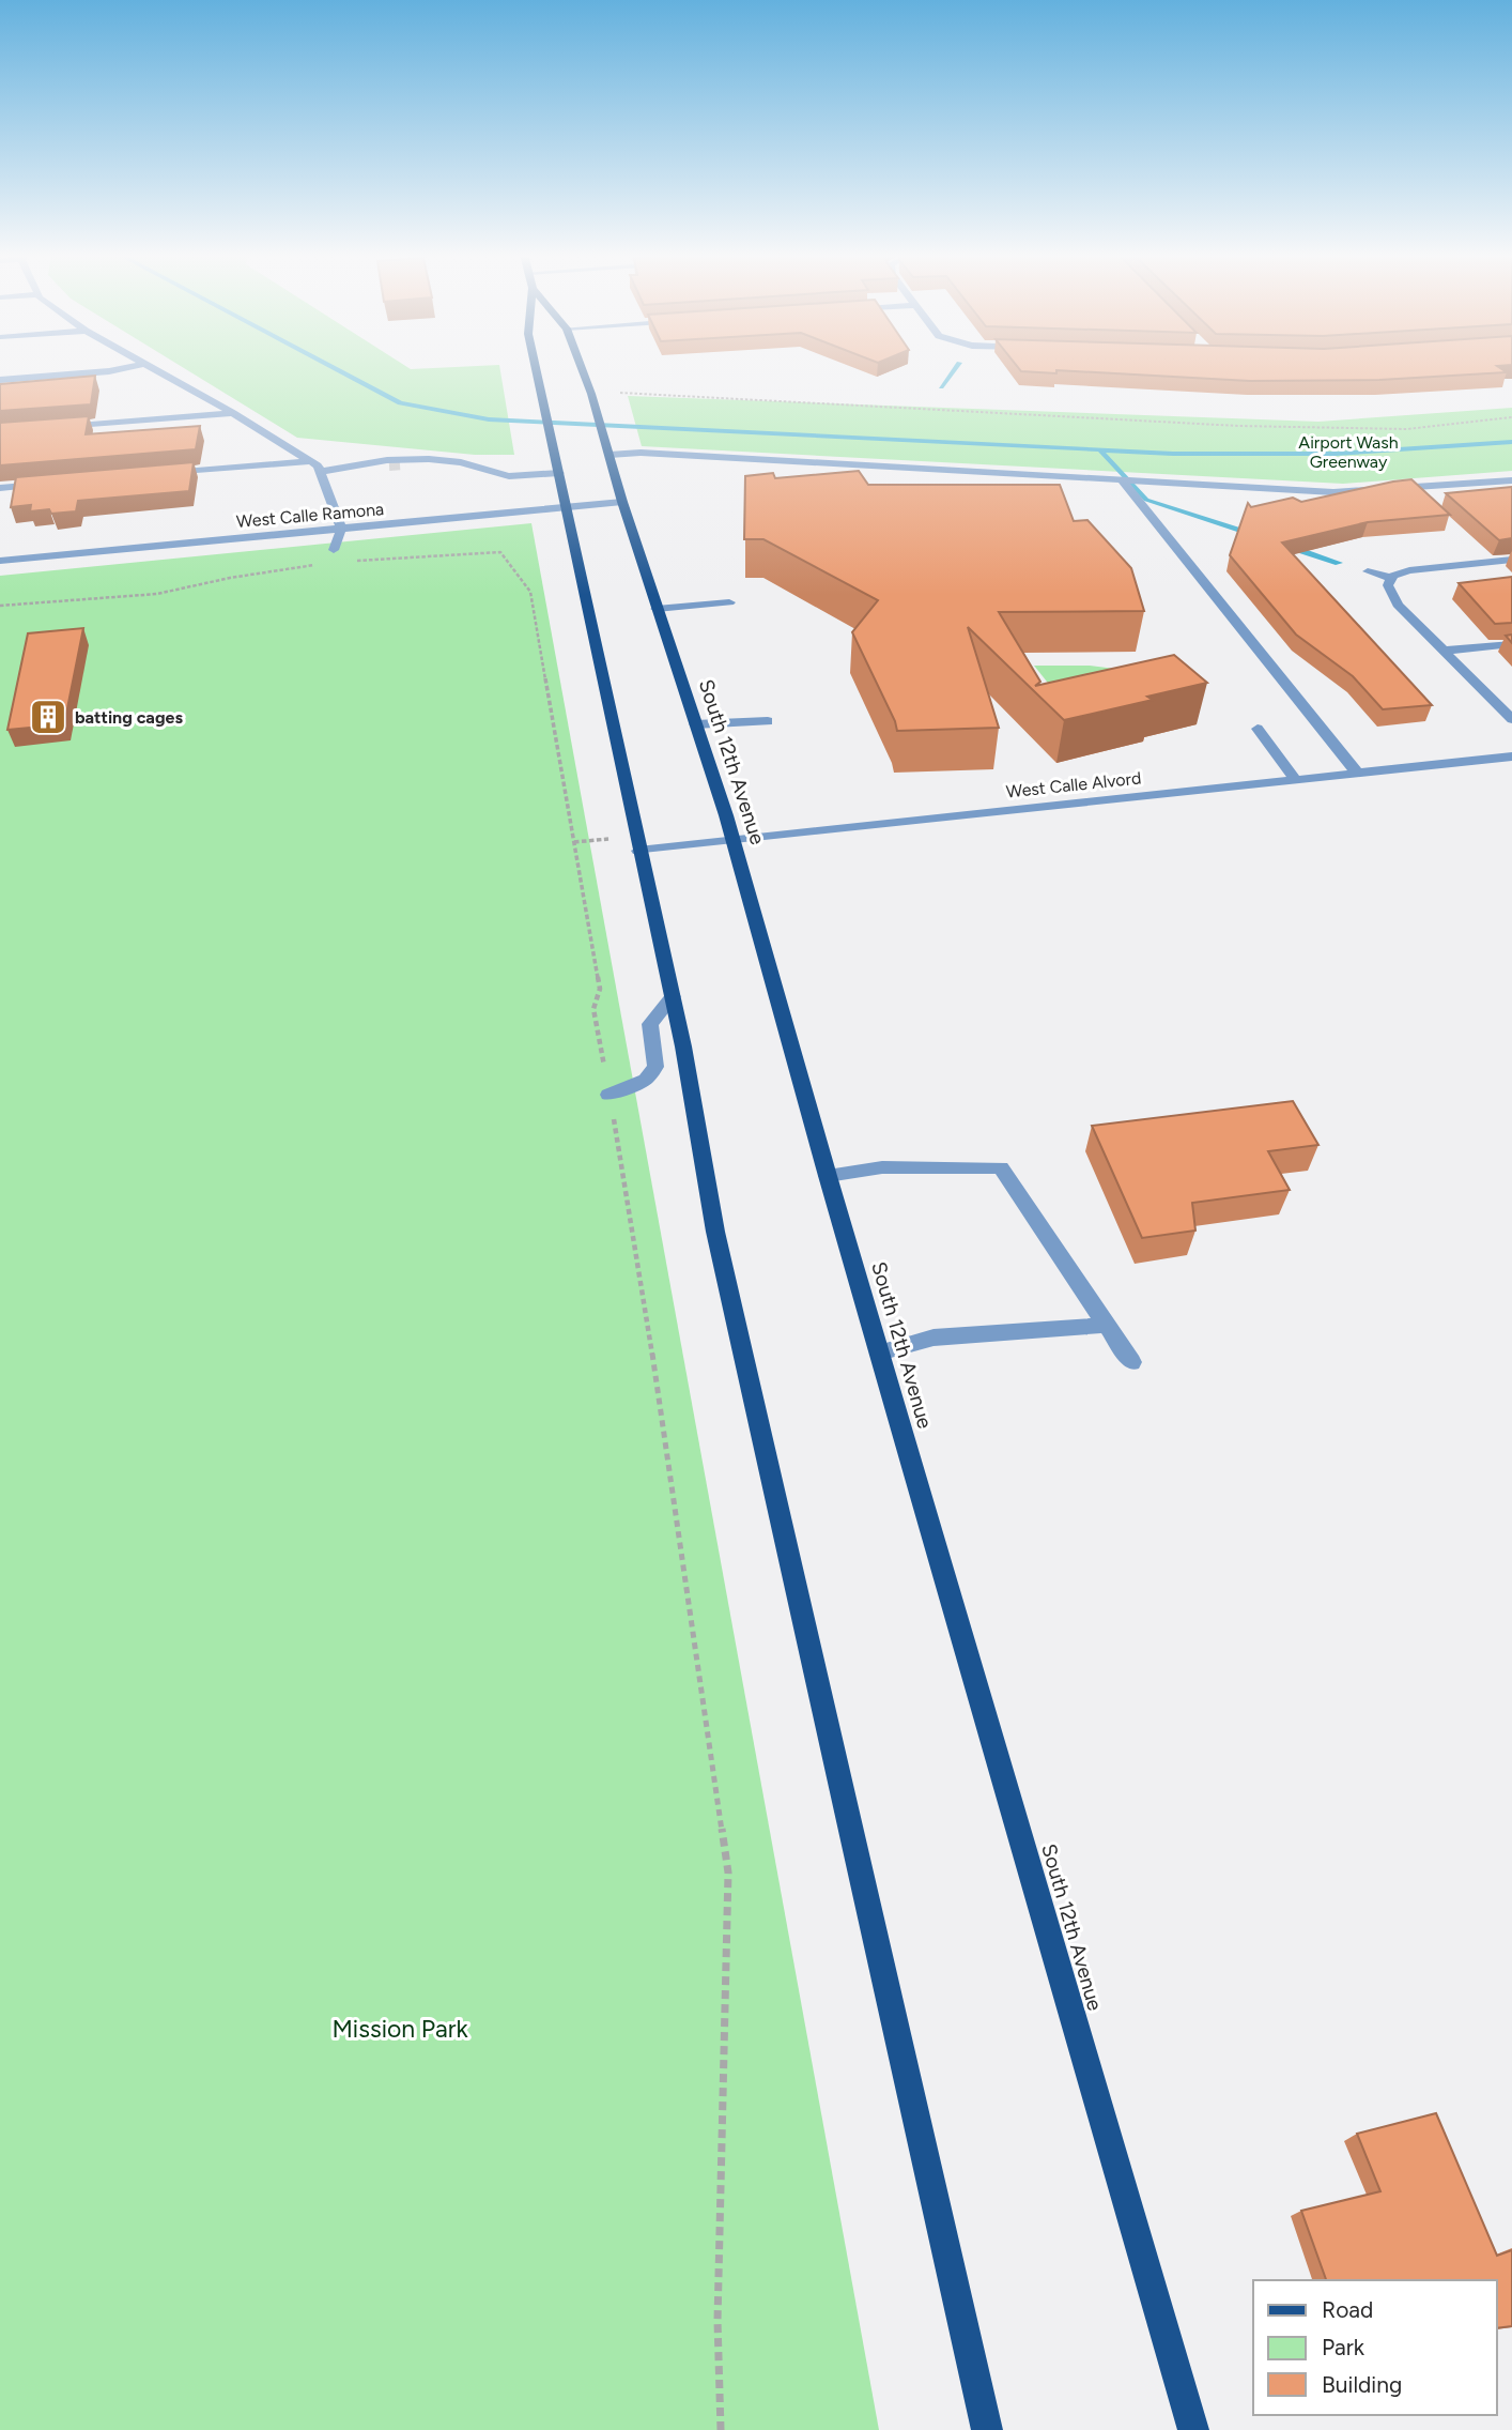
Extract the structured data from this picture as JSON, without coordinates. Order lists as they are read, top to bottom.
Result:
{
  "streets": {
    "main road": ["South 12th Avenue"],
    "street": ["West Calle Ramona", "West Calle Alvord"]
  },
  "crossings": [
    ["West Calle Ramona", "South 12th Avenue"],
    ["South 12th Avenue", "West Calle Alvord"]
  ],
  "parks": ["Airport Wash Greenway", "Mission Park"],
  "places": {
    "building": ["batting cages"]
  },
  "legend": ["Road", "Park", "Building"]
}
